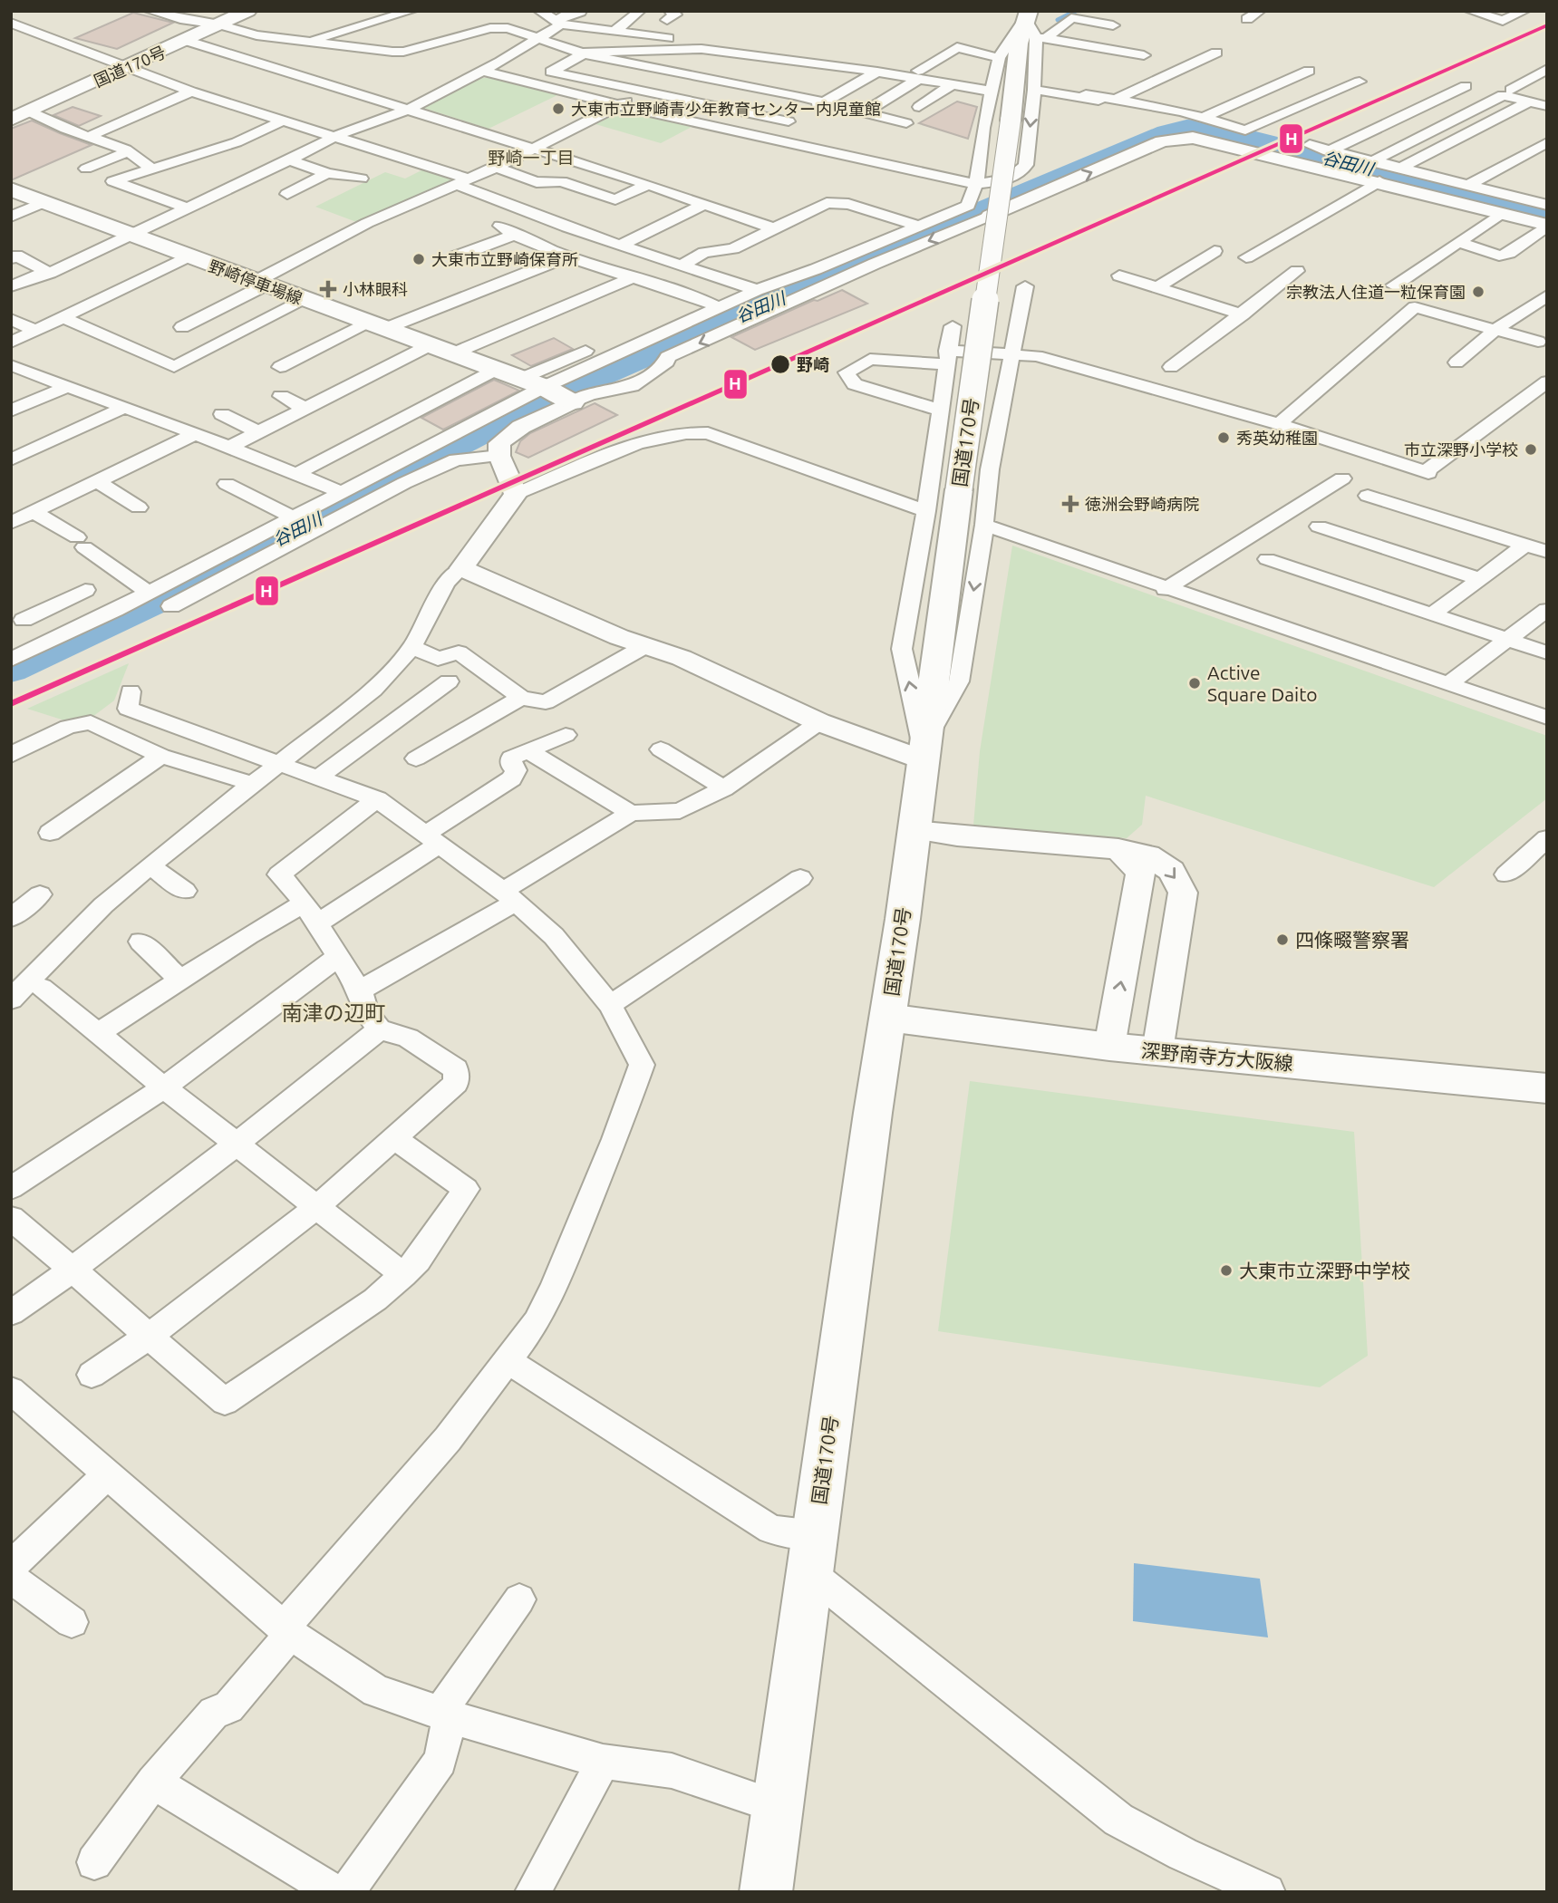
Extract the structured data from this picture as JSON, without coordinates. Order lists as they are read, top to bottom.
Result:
{
  "streets": {
    "main road": ["国道170号", "野崎停車場線", "深野南寺方大阪線"]
  },
  "crossings": [
    ["国道170号", "深野南寺方大阪線"]
  ],
  "districts": ["野崎一丁目", "南津の辺町"],
  "water": ["谷田川"],
  "places": {
    "other": [
      "大東市立野崎青少年教育センター内児童館",
      "大東市立野崎保育所",
      "宗教法人住道一粒保育園",
      "野崎",
      "秀英幼稚園",
      "市立深野小学校",
      "Active Square Daito",
      "四條畷警察署",
      "大東市立深野中学校"
    ],
    "health": ["小林眼科", "徳洲会野崎病院"]
  },
  "lines": ["transit line H"]
}
